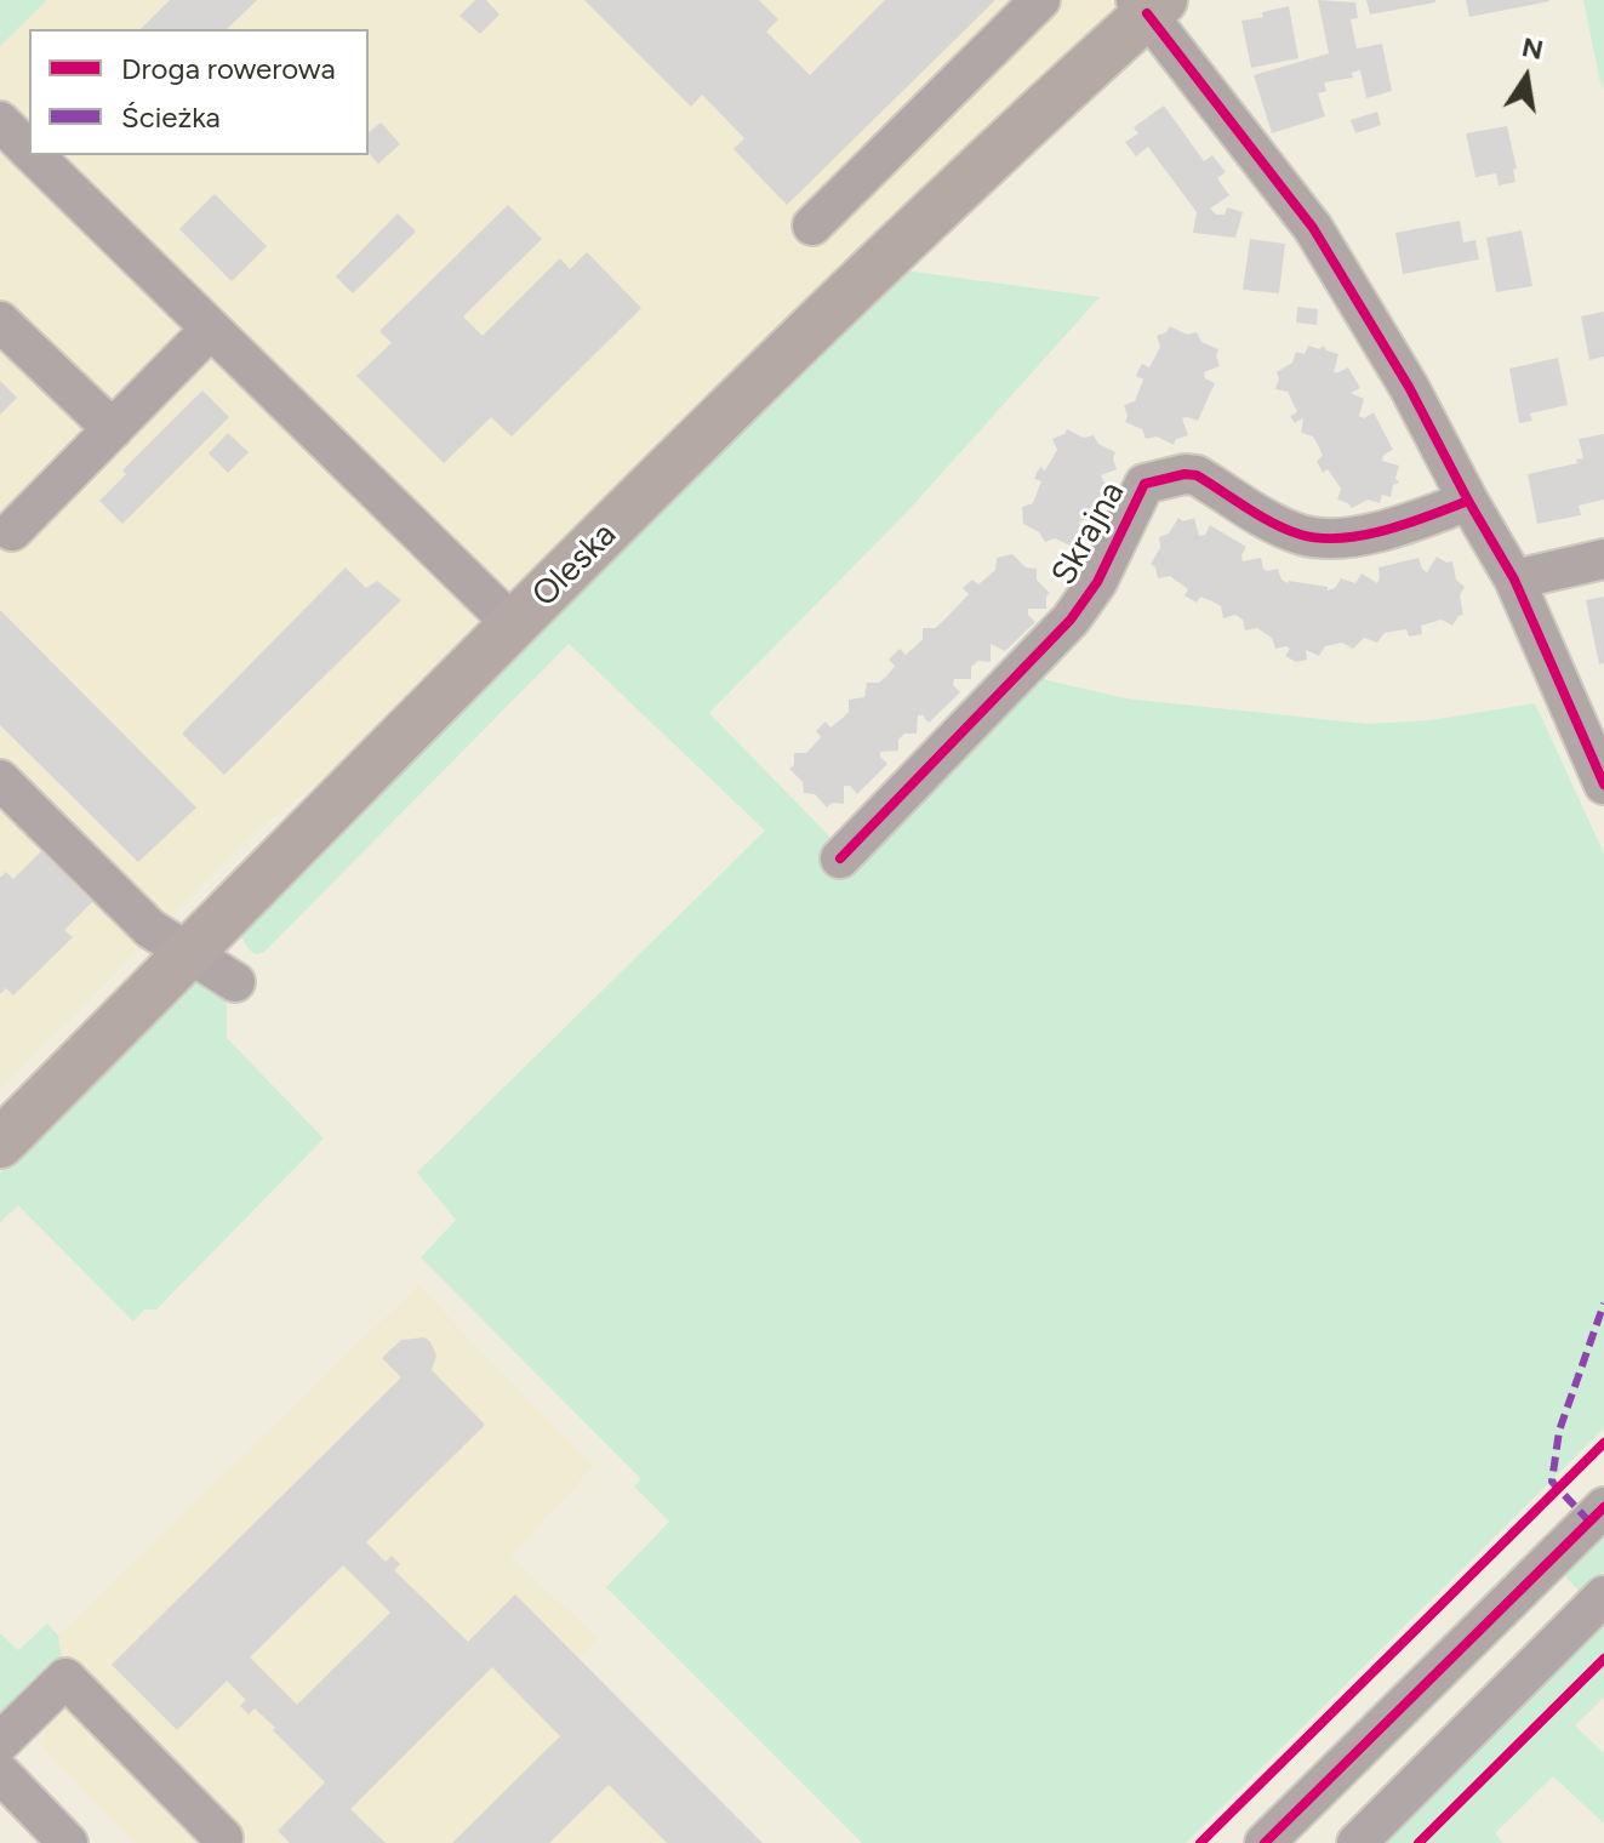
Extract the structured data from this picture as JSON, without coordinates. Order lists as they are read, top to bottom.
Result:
{
  "streets": {
    "main road": ["Oleska"],
    "street": ["Skrajna"]
  },
  "legend": ["Droga rowerowa", "Ścieżka"],
  "north": "top"
}
